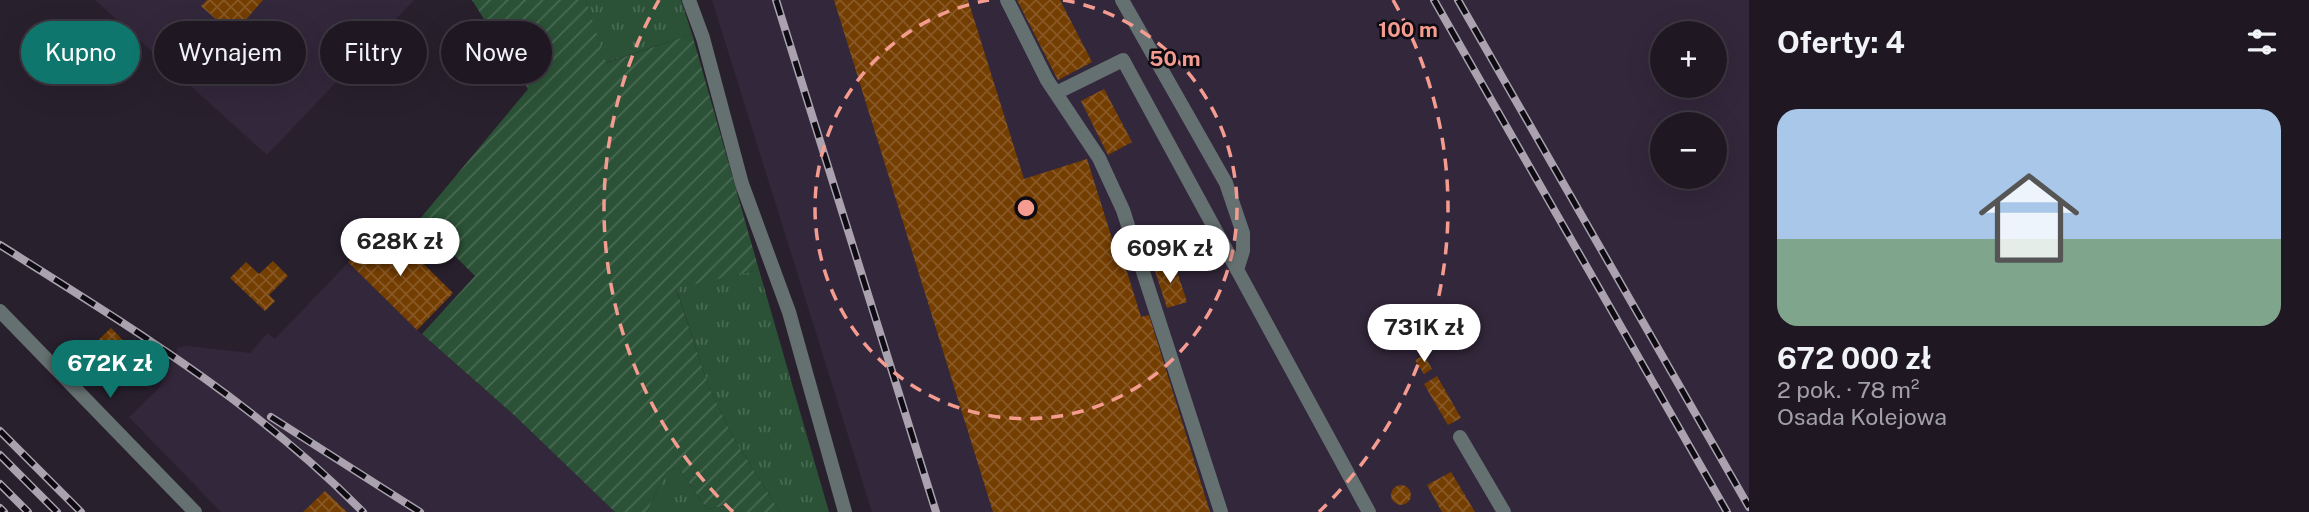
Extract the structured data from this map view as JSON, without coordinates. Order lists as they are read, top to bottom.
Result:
{
  "page": {
    "heading": "Oferty: 4",
    "map_buttons": ["+", "−"],
    "chip": [
      "Kupno",
      "Wynajem",
      "Filtry",
      "Nowe"
    ],
    "list": [
      {
        "name": "672 000 zł",
        "note": "2 pok. · 78 m² · Osada Kolejowa"
      }
    ],
    "price": [
      "628K zł",
      "609K zł",
      "731K zł",
      "672K zł"
    ]
  },
  "rings": ["100 m", "50 m"]
}
